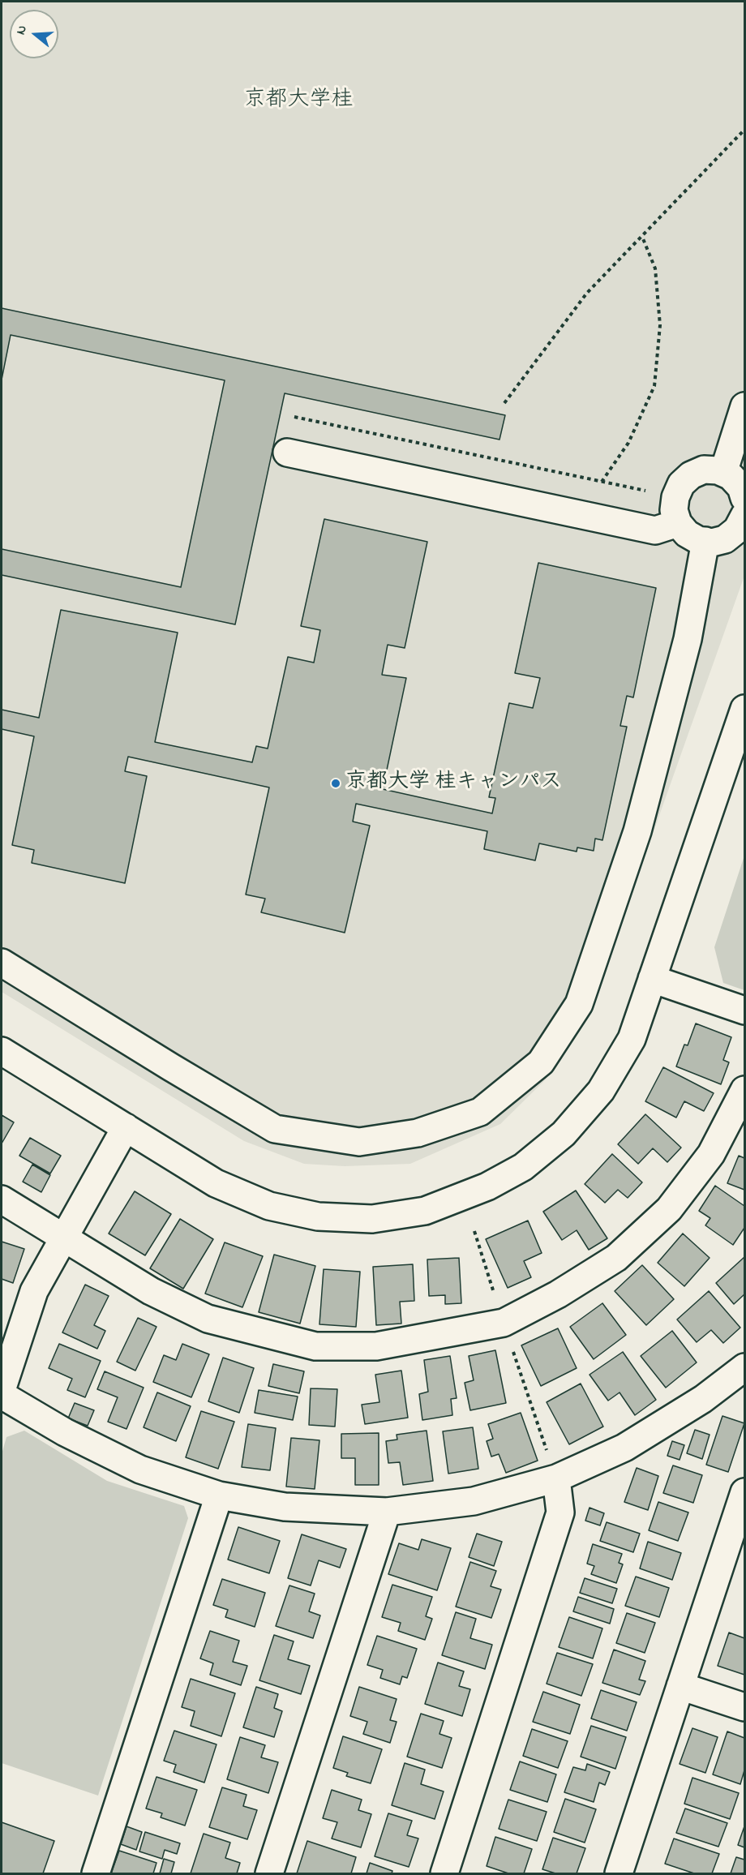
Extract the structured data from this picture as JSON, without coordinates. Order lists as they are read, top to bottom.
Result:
{
  "districts": ["京都大学桂"],
  "places": ["京都大学 桂キャンパス"],
  "north": "left"
}
